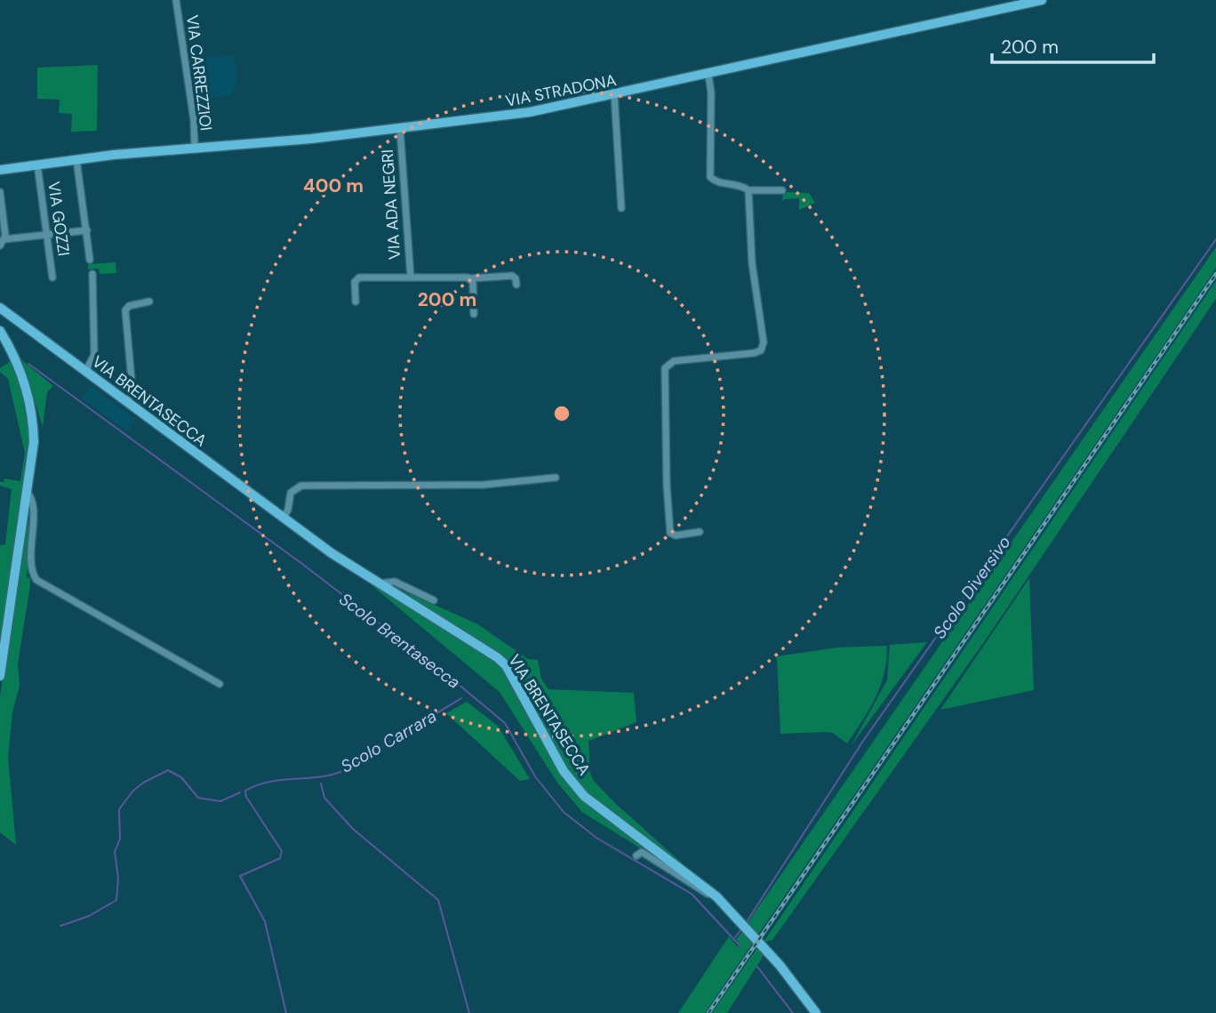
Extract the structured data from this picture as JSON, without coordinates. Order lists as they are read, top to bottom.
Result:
{
  "streets": {
    "main road": ["VIA STRADONA", "VIA BRENTASECCA"],
    "street": ["VIA CARREZZIOI", "VIA ADA NEGRI", "VIA GOZZI"]
  },
  "crossings": [
    ["VIA CARREZZIOI", "VIA STRADONA"],
    ["VIA STRADONA", "VIA ADA NEGRI"],
    ["VIA STRADONA", "VIA GOZZI"]
  ],
  "water": ["Scolo Diversivo", "Scolo Brentasecca", "Scolo Carrara"],
  "scale_bar": "200 m",
  "rings": ["400 m", "200 m"]
}
